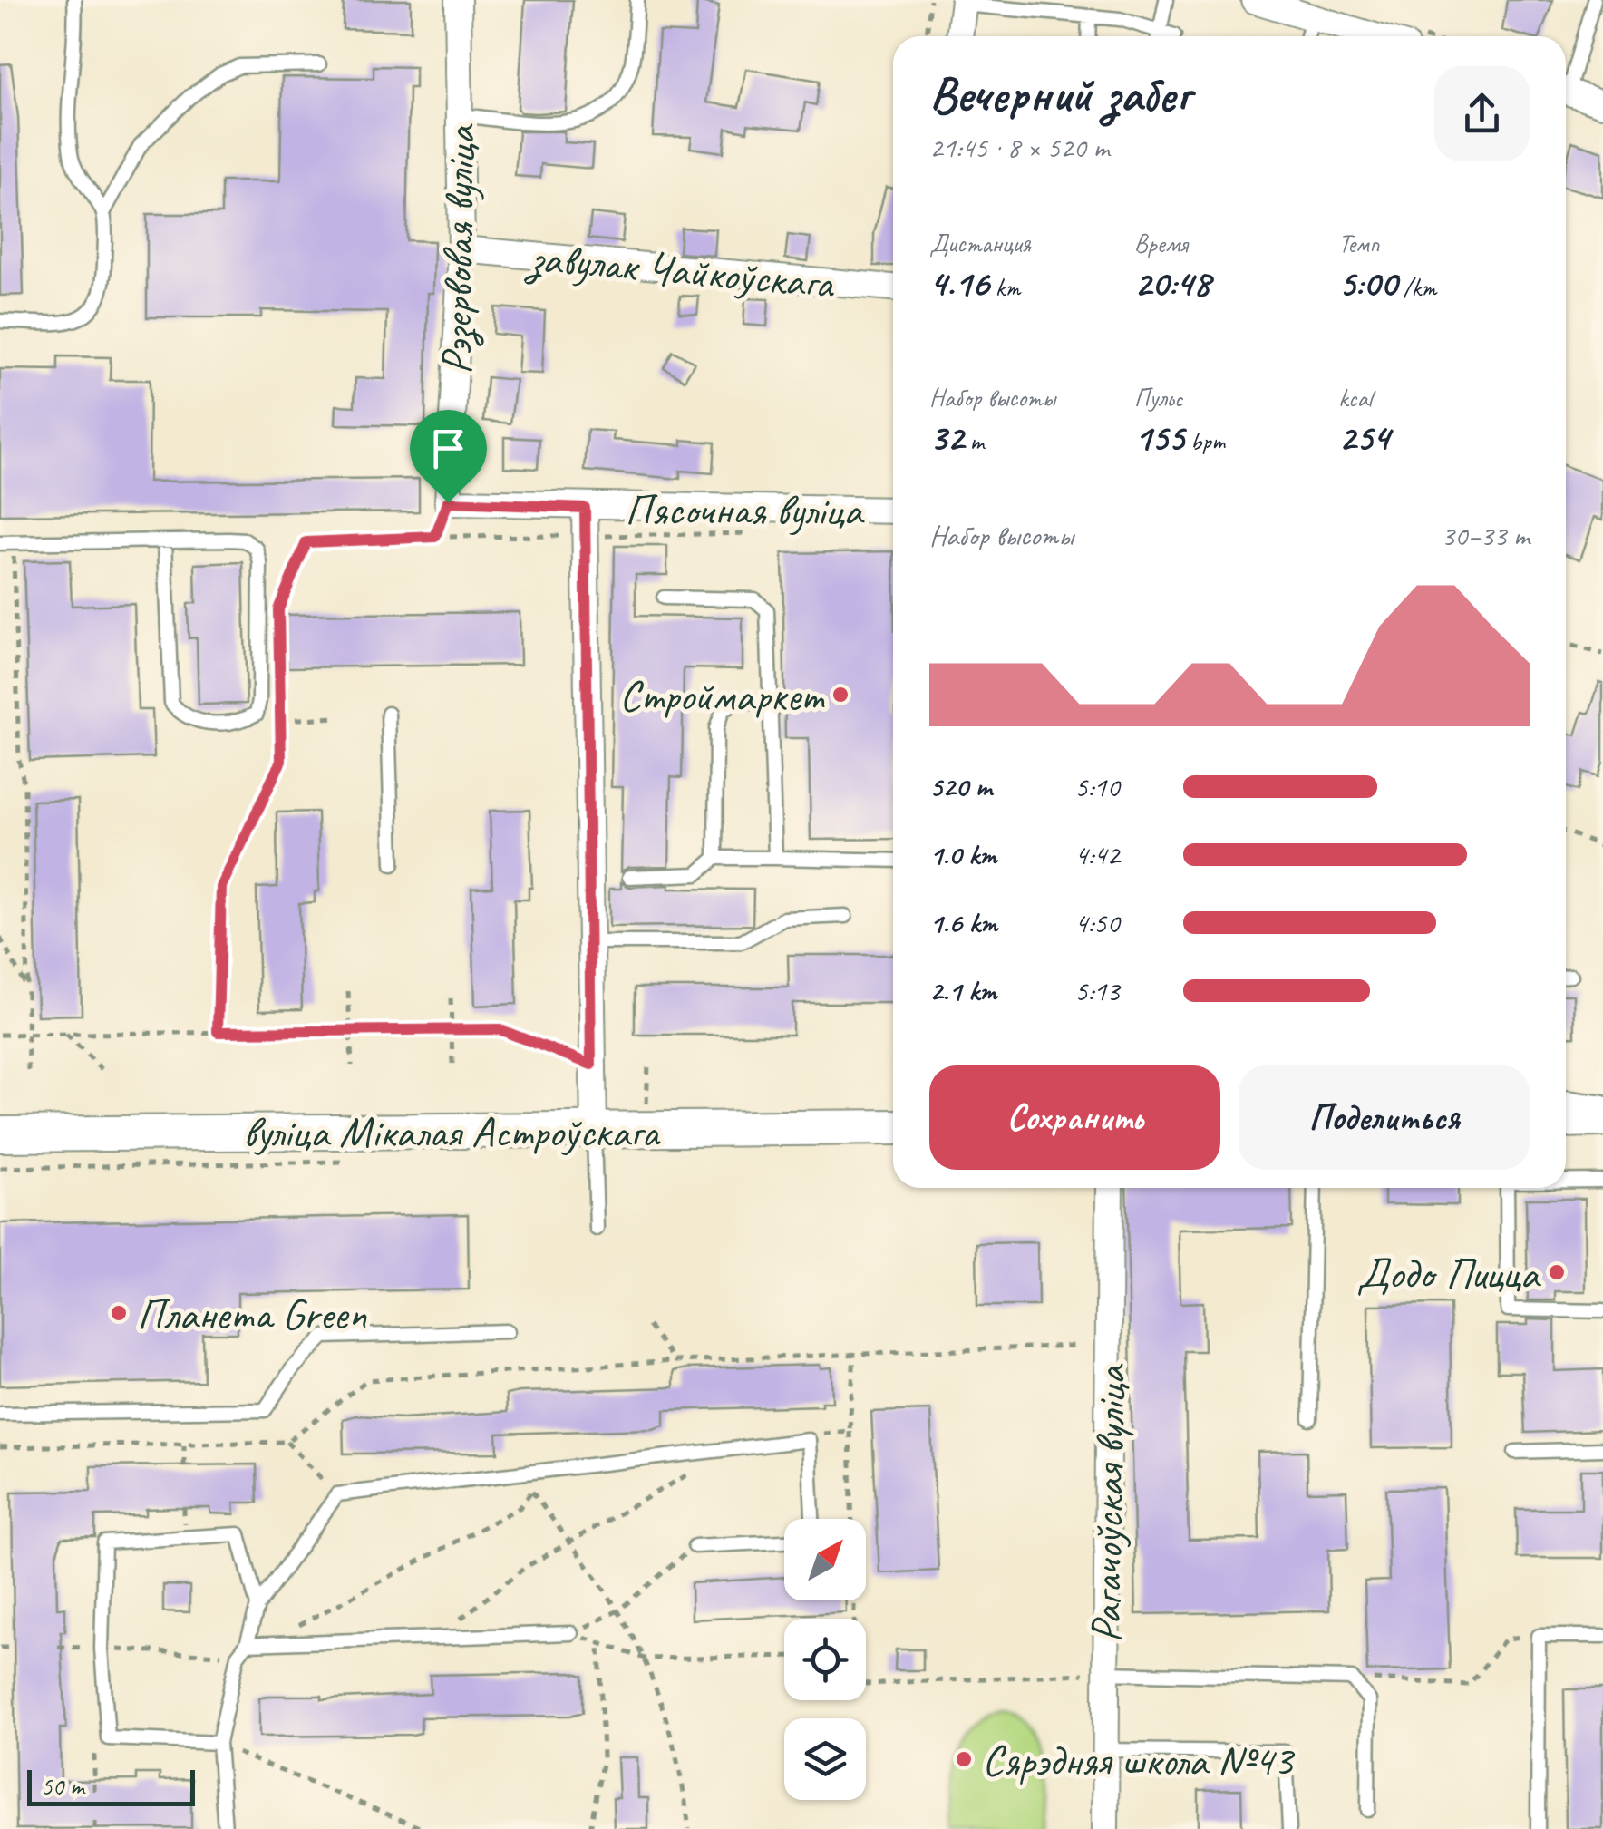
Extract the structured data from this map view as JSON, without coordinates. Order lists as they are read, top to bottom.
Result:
{
  "streets": {
    "main road": ["вуліца Мікалая Астроўскага"],
    "street": [
      "Рэзервовая вуліца",
      "завулак Чайкоўскага",
      "Пясочная вуліца",
      "Рагачоўская вуліца"
    ]
  },
  "crossings": [
    ["Рэзервовая вуліца", "завулак Чайкоўскага"]
  ],
  "places": [
    "Строймаркет",
    "Додо Пицца",
    "Планета Green",
    "Сярэдняя школа №43"
  ],
  "scale_bar": "50 m",
  "north": "top right",
  "page": {
    "heading": ["Вечерний забег", "21:45 · 8 × 520 m"],
    "stats": [
      ["Дистанция", "4.16 km"],
      ["Время", "20:48"],
      ["Темп", "5:00 /km"],
      ["Набор высоты", "32 m"],
      ["Пульс", "155 bpm"],
      ["kcal", "254"]
    ],
    "chart": ["Набор высоты", "30–33 m"],
    "list": [
      {
        "name": "520 m",
        "note": "5:10"
      },
      {
        "name": "1.0 km",
        "note": "4:42"
      },
      {
        "name": "1.6 km",
        "note": "4:50"
      },
      {
        "name": "2.1 km",
        "note": "5:13"
      }
    ],
    "buttons": ["Сохранить", "Поделиться"],
    "scale": "50 m"
  }
}
